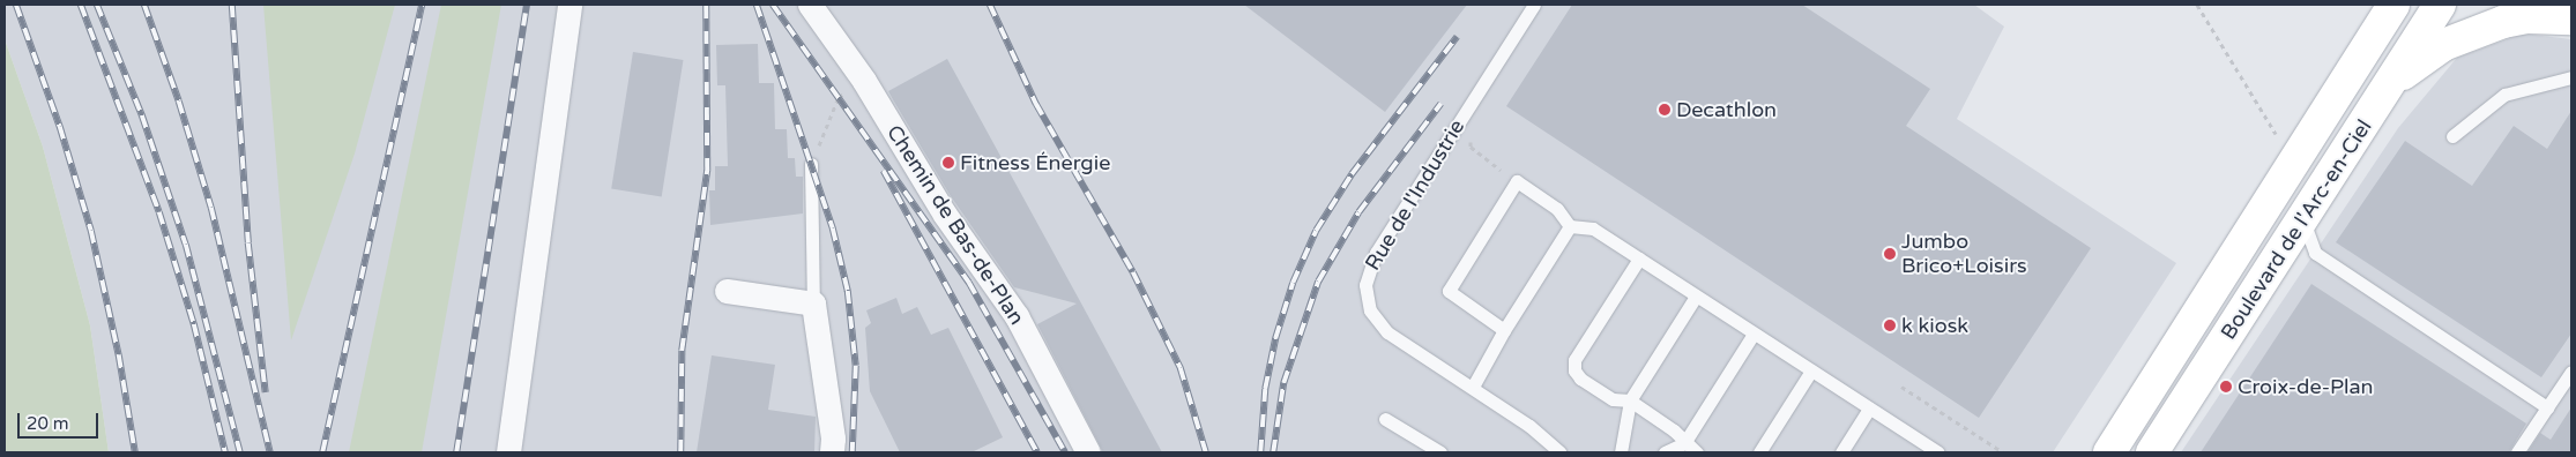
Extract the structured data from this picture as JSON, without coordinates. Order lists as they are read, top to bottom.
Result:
{
  "streets": {
    "main road": ["Boulevard de l'Arc-en-Ciel"],
    "street": ["Chemin de Bas-de-Plan"],
    "lane": ["Rue de l'Industrie"]
  },
  "places": [
    "Decathlon",
    "Fitness Énergie",
    "Jumbo Brico+Loisirs",
    "k kiosk",
    "Croix-de-Plan"
  ],
  "scale_bar": "20 m"
}
